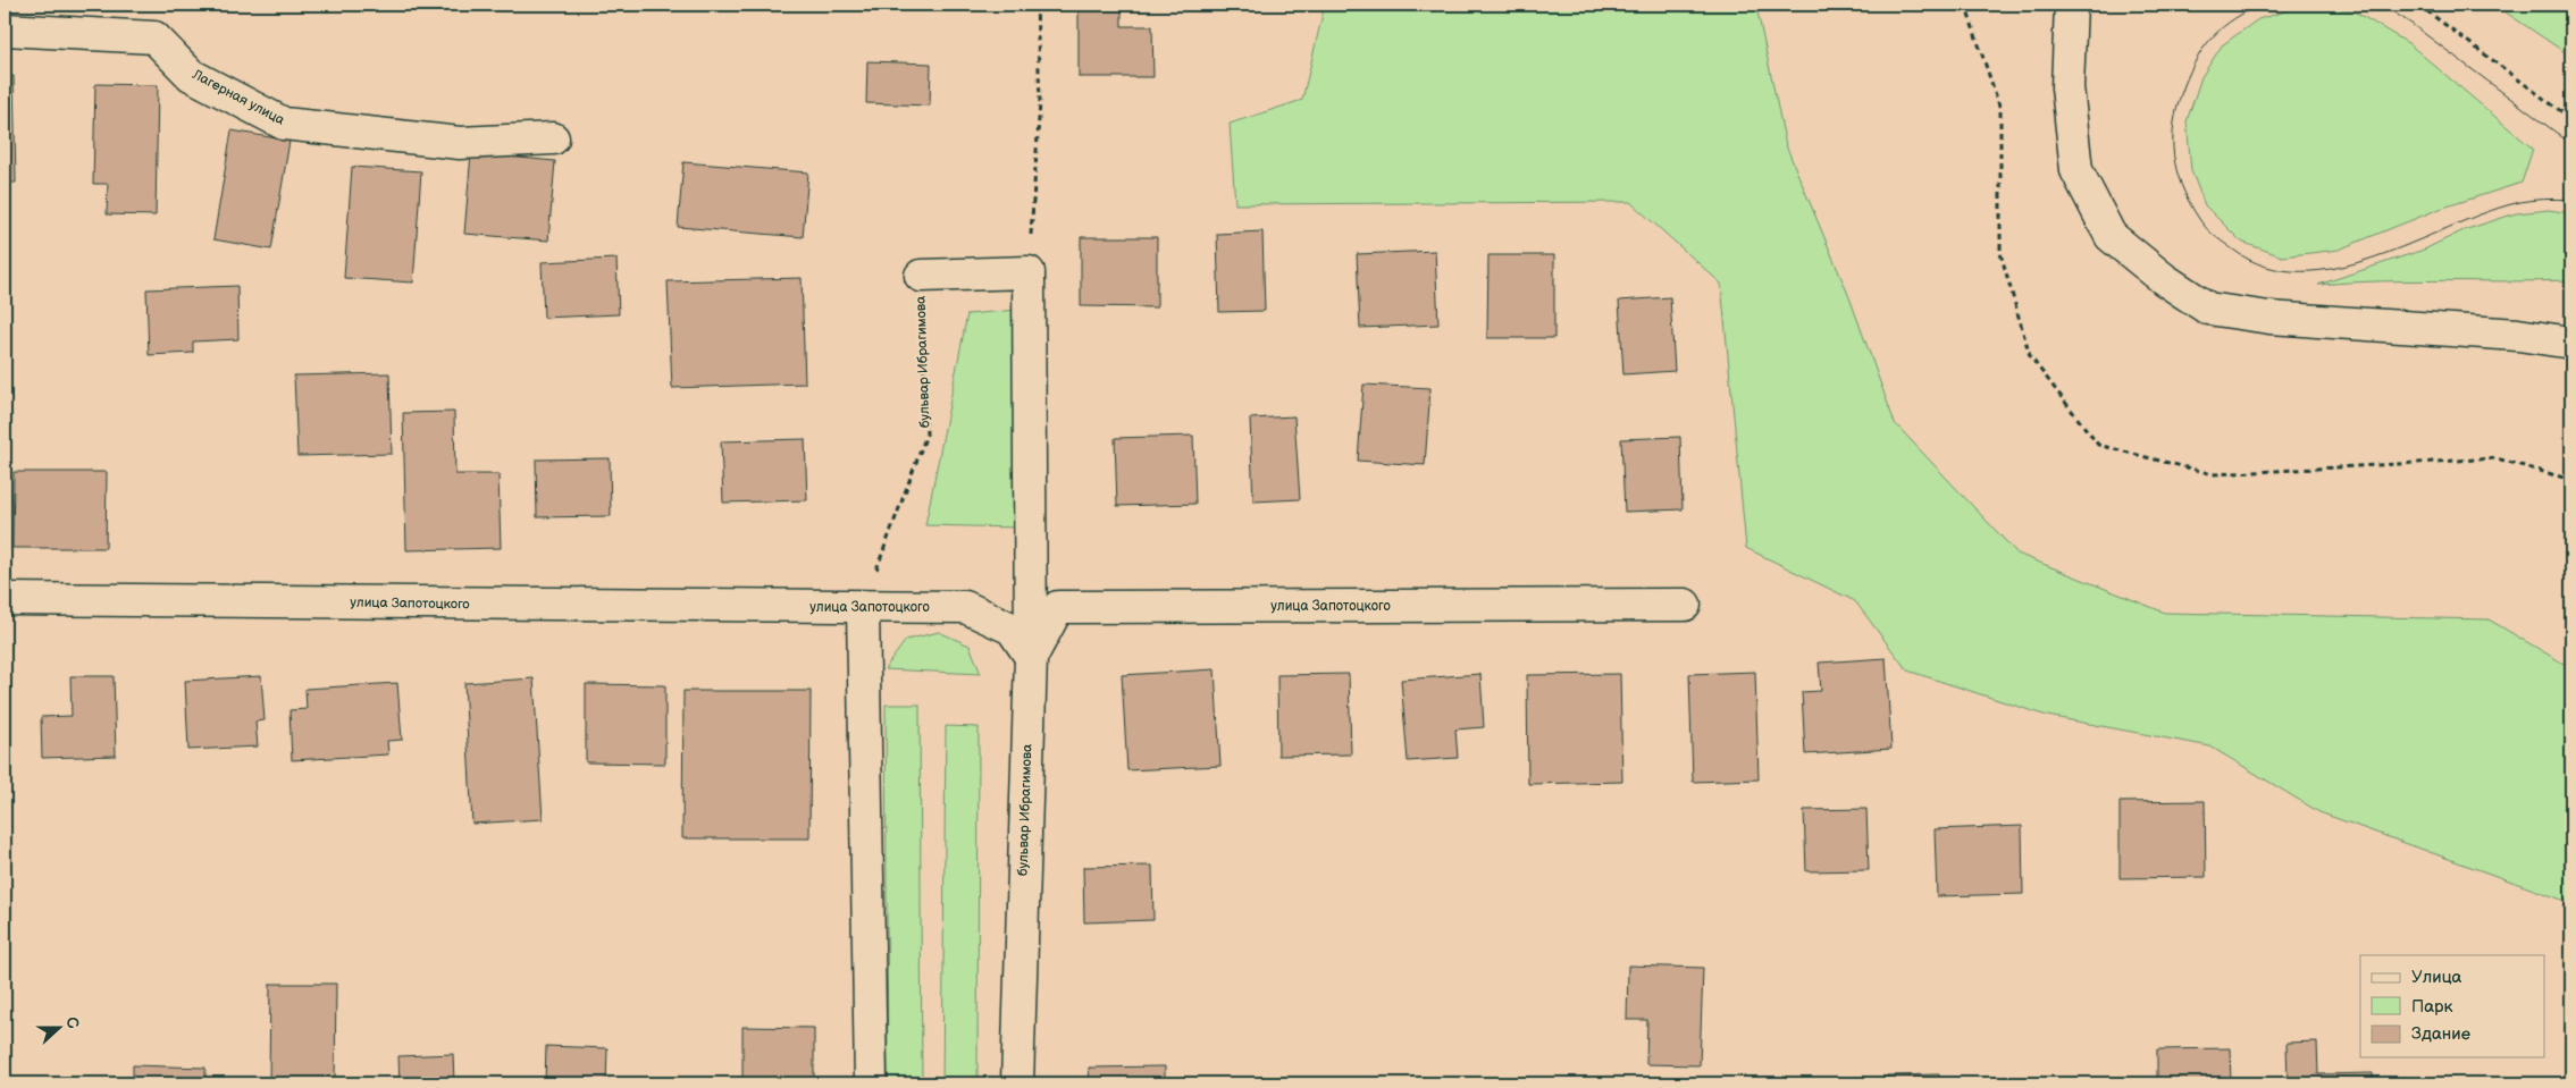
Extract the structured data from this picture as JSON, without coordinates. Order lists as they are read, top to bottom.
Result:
{
  "streets": {
    "street": ["Лагерная улица", "бульвар Ибрагимова", "улица Запотоцкого"]
  },
  "crossings": [
    ["бульвар Ибрагимова", "улица Запотоцкого"]
  ],
  "legend": ["Улица", "Парк", "Здание"],
  "north": "right"
}
